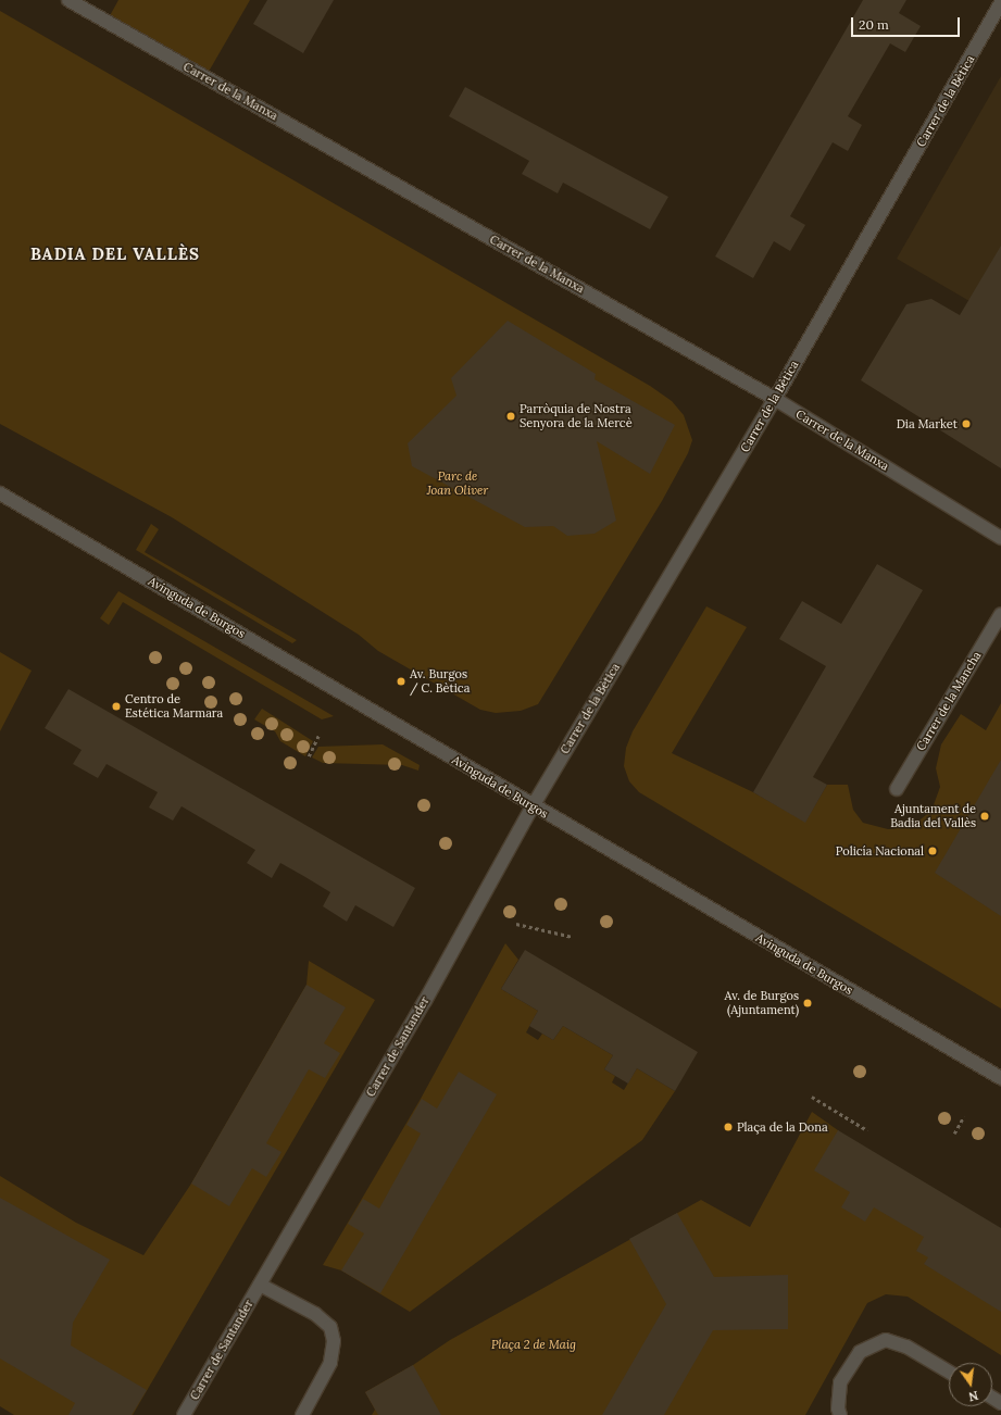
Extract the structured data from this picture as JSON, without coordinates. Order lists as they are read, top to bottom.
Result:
{
  "streets": {
    "street": [
      "Carrer de la Manxa",
      "Carrer de la Bètica",
      "Avinguda de Burgos",
      "Carrer de la Mancha",
      "Carrer de Santander"
    ]
  },
  "crossings": [
    ["Carrer de la Manxa", "Carrer de la Bètica"],
    ["Carrer de la Bètica", "Avinguda de Burgos"],
    ["Carrer de la Bètica", "Carrer de Santander"],
    ["Avinguda de Burgos", "Carrer de Santander"]
  ],
  "districts": ["BADIA DEL VALLÈS"],
  "parks": ["Parc de Joan Oliver", "Plaça 2 de Maig"],
  "places": [
    "Parròquia de Nostra Senyora de la Mercè",
    "Dia Market",
    "Av. Burgos / C. Bètica",
    "Centro de Estética Marmara",
    "Ajuntament de Badia del Vallès",
    "Policía Nacional",
    "Av. de Burgos (Ajuntament)",
    "Plaça de la Dona"
  ],
  "scale_bar": "20 m",
  "north": "bottom"
}
